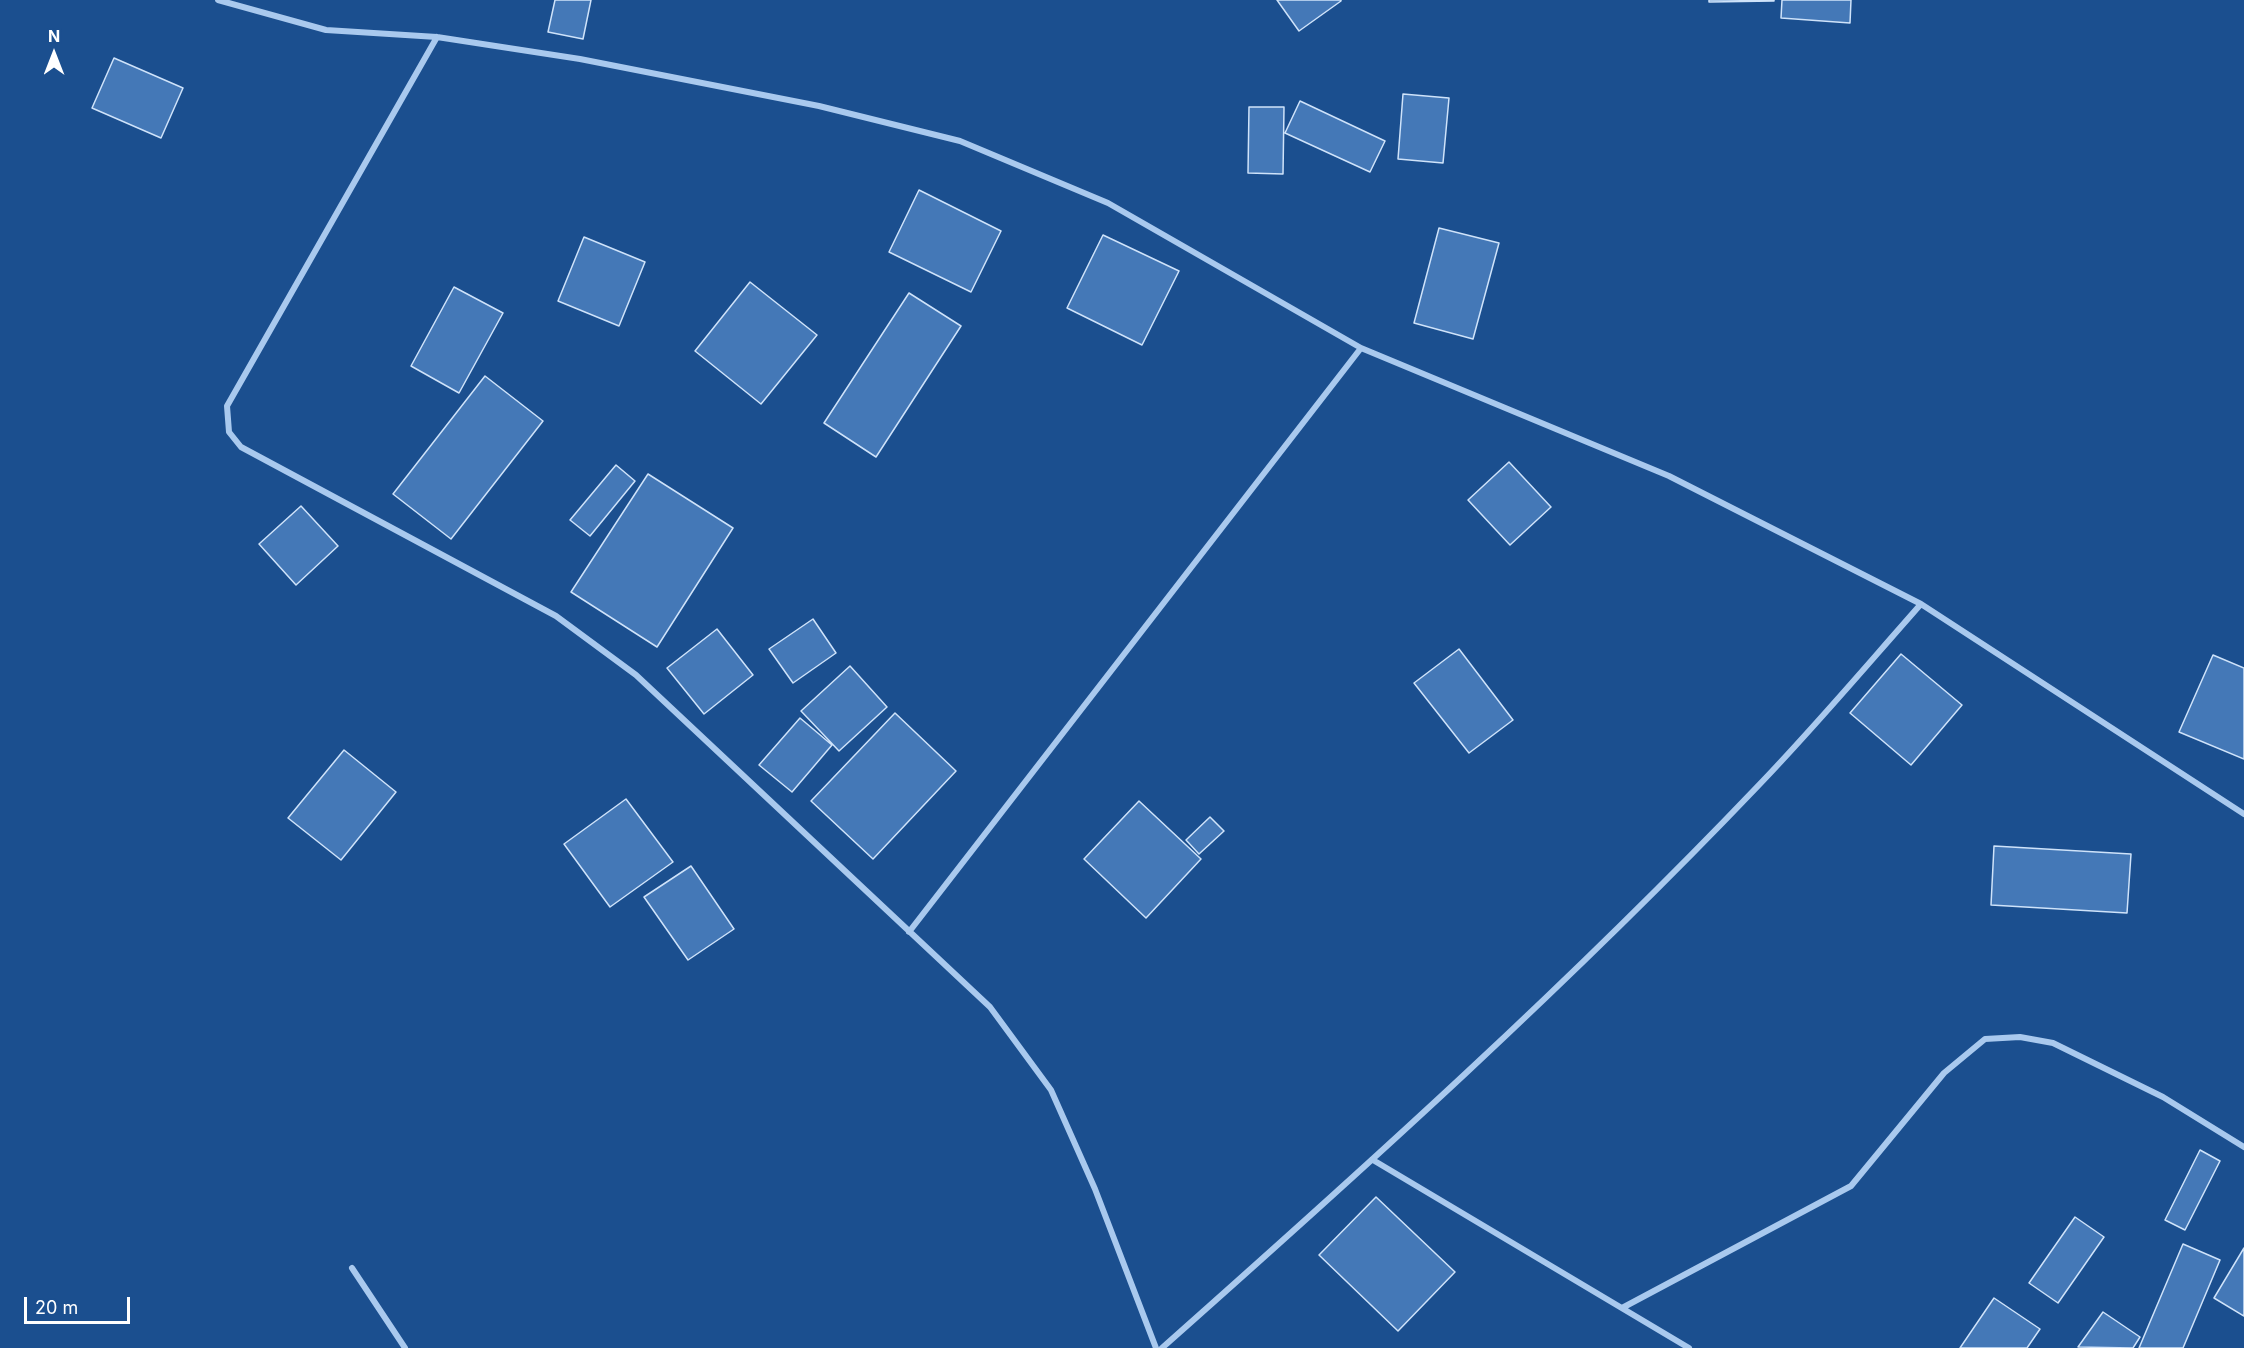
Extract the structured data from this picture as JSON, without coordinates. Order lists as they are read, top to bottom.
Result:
{
  "scale_bar": "20 m",
  "north": "top"
}
